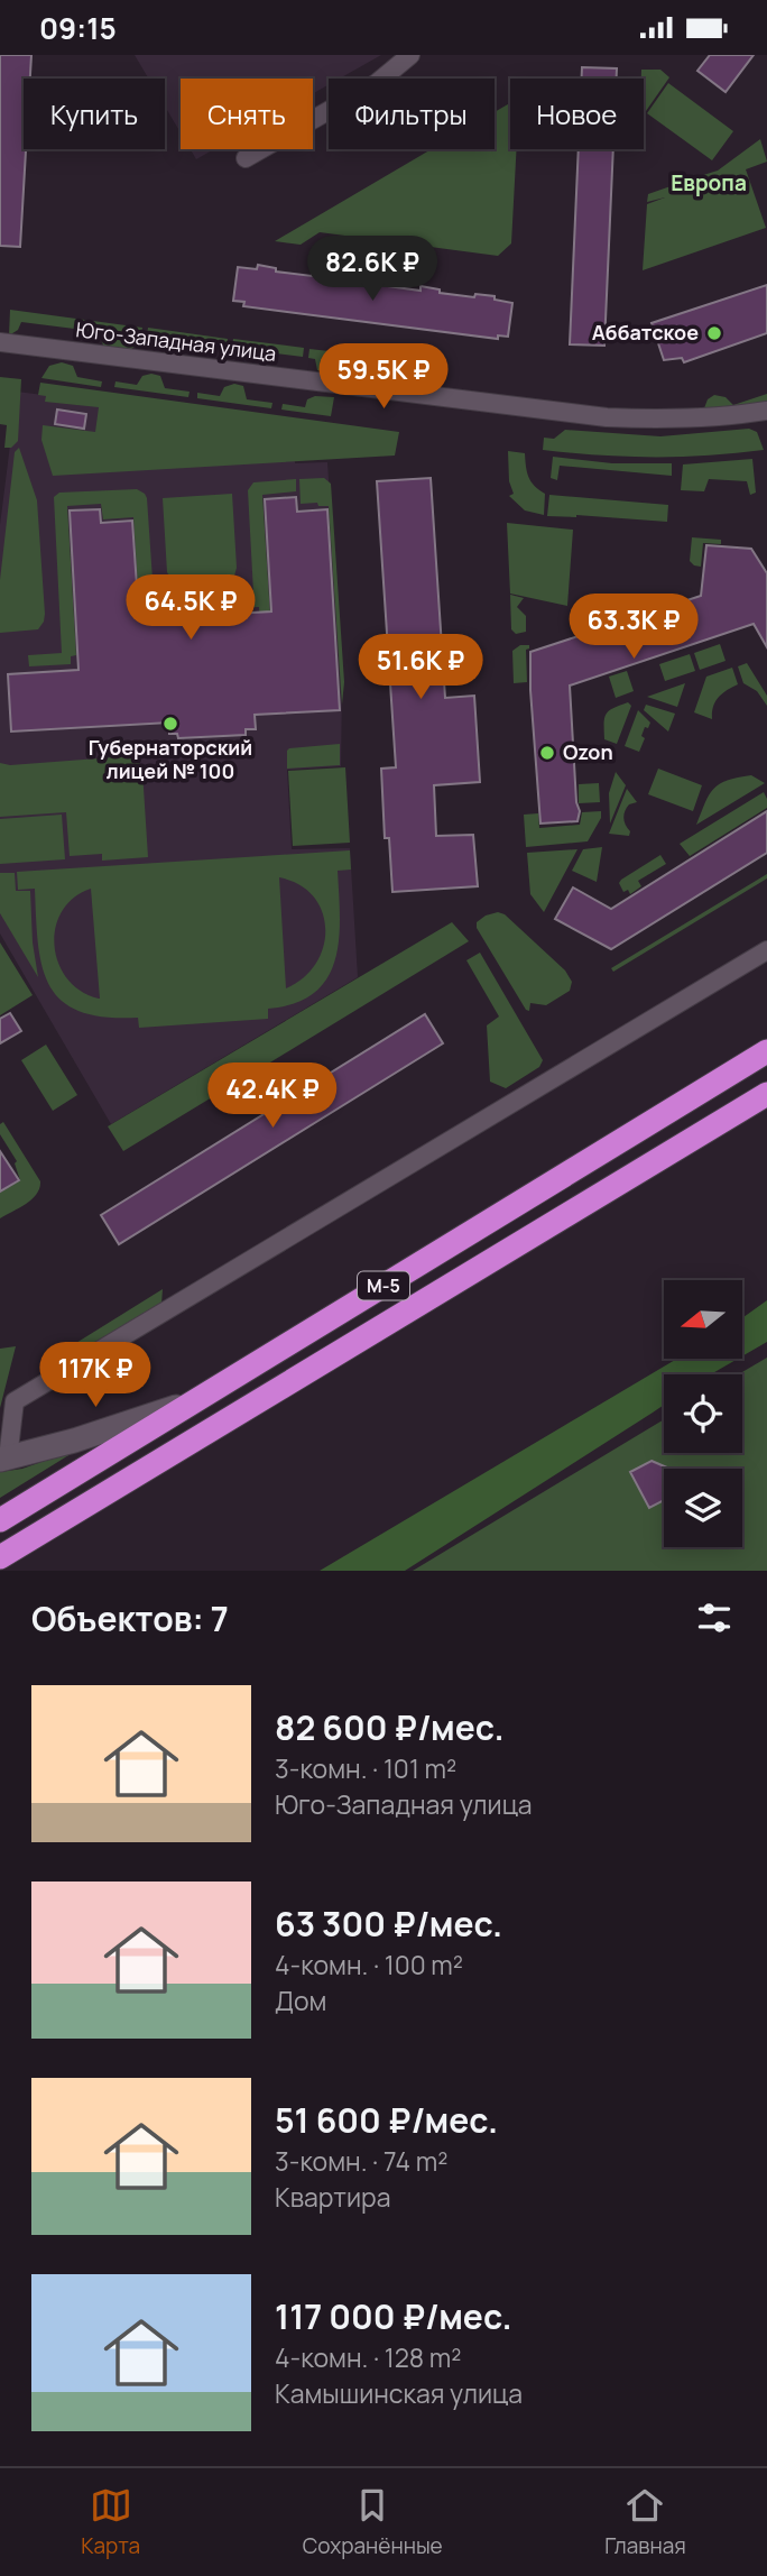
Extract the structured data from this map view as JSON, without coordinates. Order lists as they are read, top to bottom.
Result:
{
  "streets": {
    "highway": ["М-5"],
    "street": ["Юго-Западная улица"]
  },
  "districts": ["Европа"],
  "places": ["Аббатское", "Губернаторский лицей № 100", "Ozon"],
  "north": "left",
  "page": {
    "status": "09:15",
    "chip": [
      "Купить",
      "Снять",
      "Фильтры",
      "Новое"
    ],
    "price": [
      "82.6K ₽",
      "59.5K ₽",
      "64.5K ₽",
      "63.3K ₽",
      "51.6K ₽",
      "42.4K ₽",
      "117K ₽"
    ],
    "heading": "Объектов: 7",
    "list": [
      {
        "name": "82 600 ₽/мес.",
        "note": "3-комн. · 101 m² · Юго-Западная улица"
      },
      {
        "name": "63 300 ₽/мес.",
        "note": "4-комн. · 100 m² · Дом"
      },
      {
        "name": "51 600 ₽/мес.",
        "note": "3-комн. · 74 m² · Квартира"
      },
      {
        "name": "117 000 ₽/мес.",
        "note": "4-комн. · 128 m² · Камышинская улица"
      }
    ],
    "tabs": ["Карта", "Сохранённые", "Главная"]
  }
}
